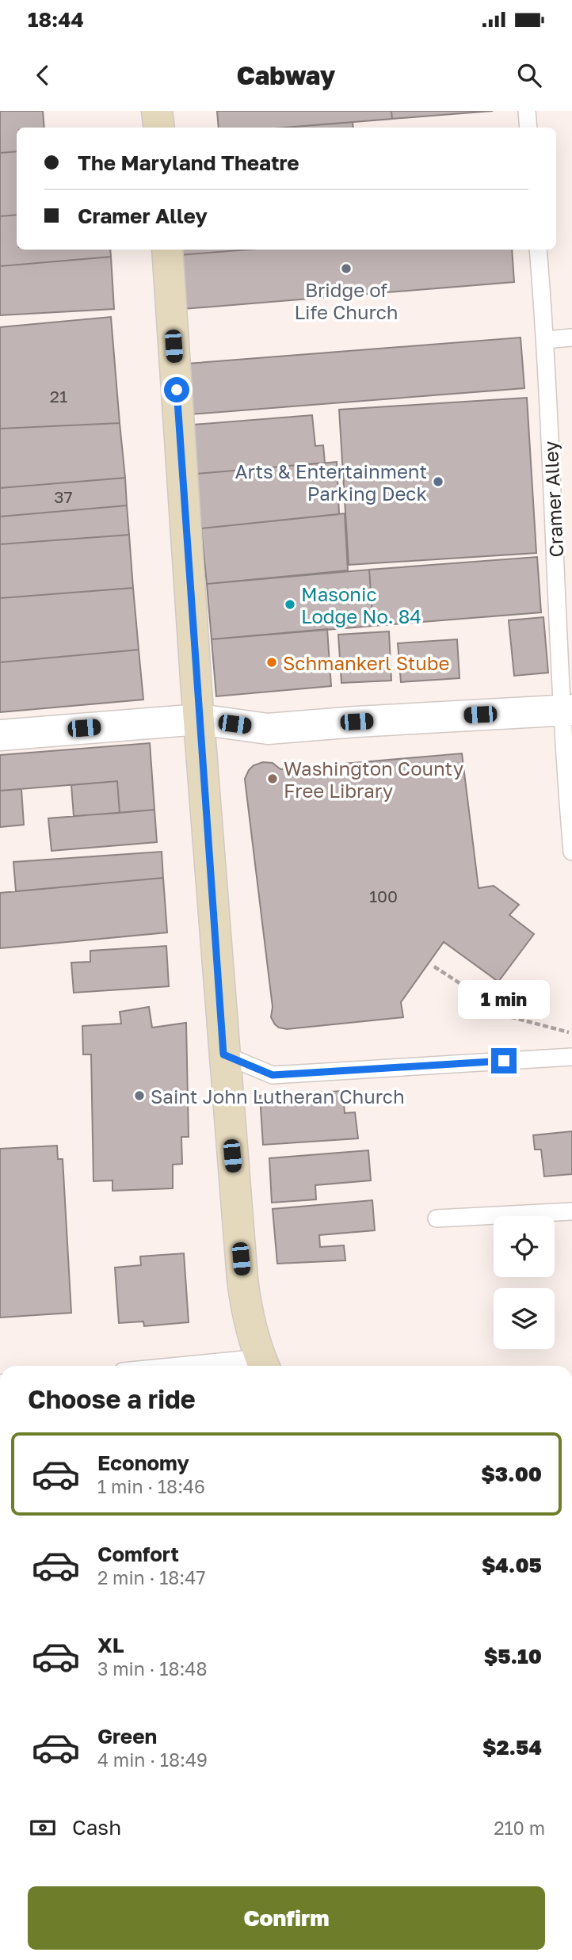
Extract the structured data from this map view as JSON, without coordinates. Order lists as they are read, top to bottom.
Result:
{
  "streets": {
    "lane": ["Cramer Alley"]
  },
  "places": [
    "Bridge of Life Church",
    "Arts & Entertainment Parking Deck",
    "Masonic Lodge No. 84",
    "Schmankerl Stube",
    "Washington County Free Library",
    "Saint John Lutheran Church"
  ],
  "house_numbers": ["21", "37", "100"],
  "page": {
    "status": "18:44",
    "header": "Cabway",
    "banner": ["The Maryland Theatre", "Cramer Alley"],
    "bubble": "1 min",
    "heading": "Choose a ride",
    "list": [
      {
        "name": "Economy",
        "note": "1 min · 18:46",
        "value": "$3.00"
      },
      {
        "name": "Comfort",
        "note": "2 min · 18:47",
        "value": "$4.05"
      },
      {
        "name": "XL",
        "note": "3 min · 18:48",
        "value": "$5.10"
      },
      {
        "name": "Green",
        "note": "4 min · 18:49",
        "value": "$2.54"
      }
    ],
    "pay": ["Cash", "210 m"],
    "buttons": "Confirm"
  }
}
